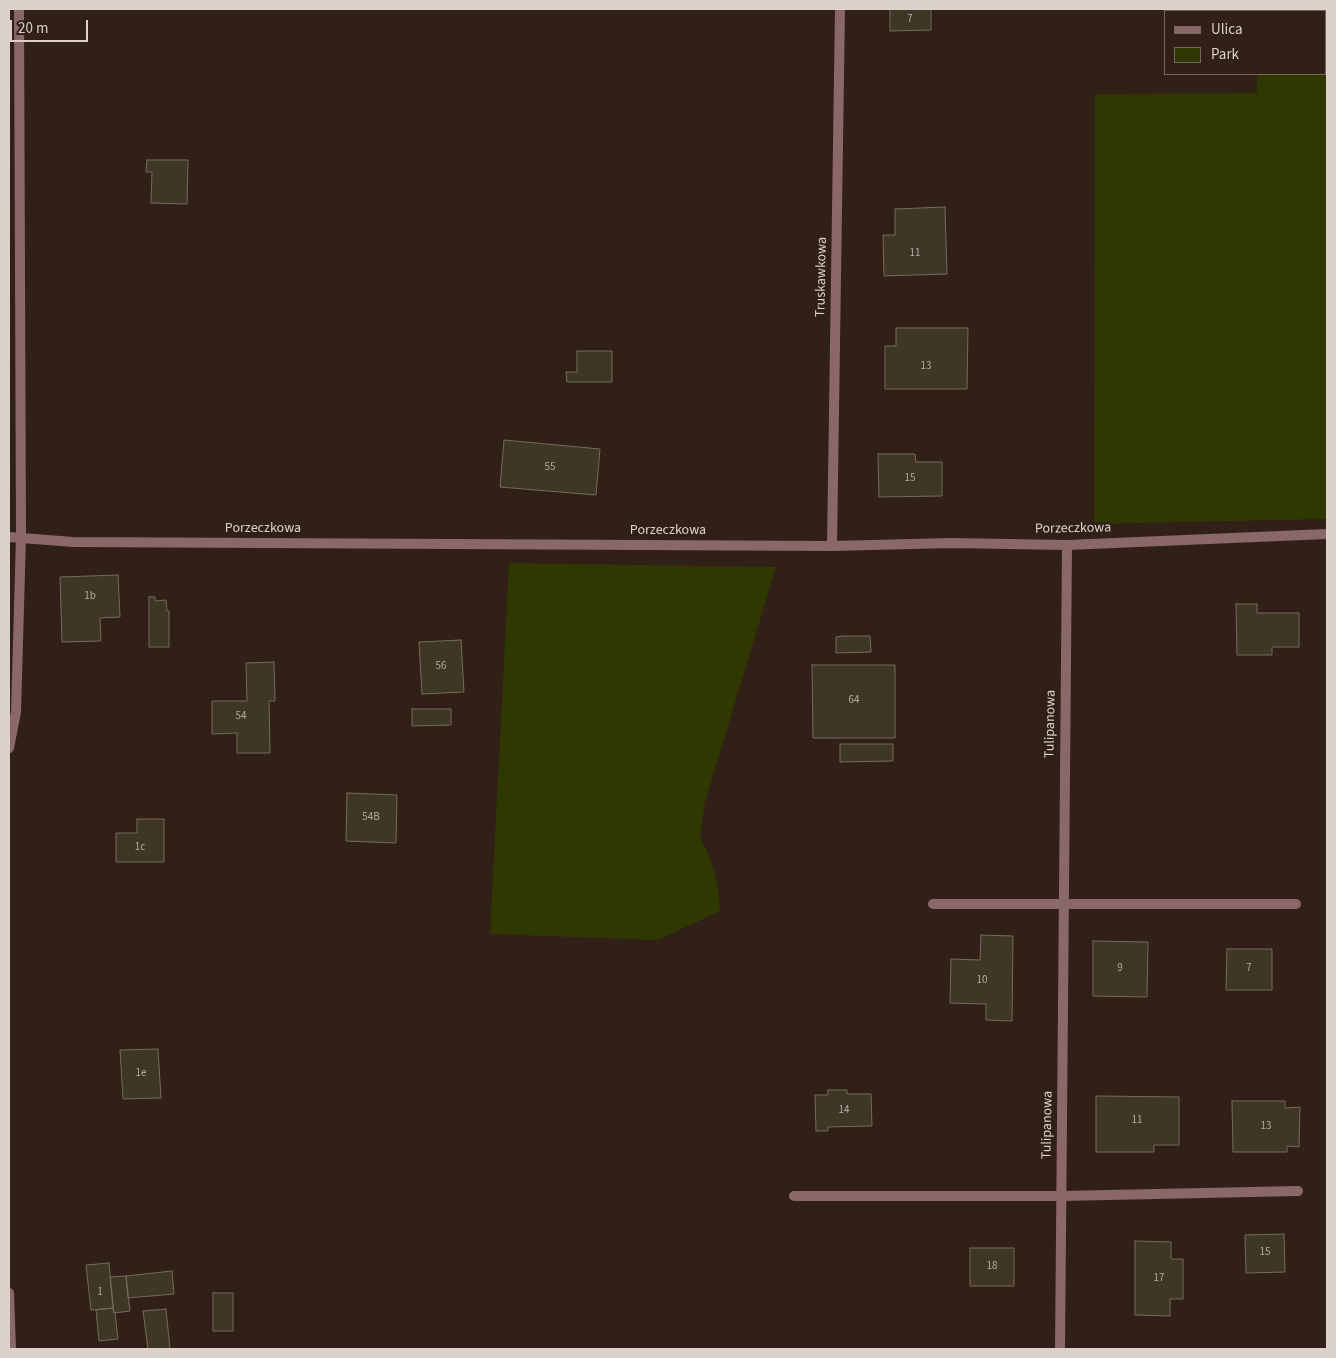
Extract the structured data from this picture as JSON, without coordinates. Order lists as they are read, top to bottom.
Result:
{
  "streets": {
    "street": ["Truskawkowa", "Porzeczkowa", "Tulipanowa"]
  },
  "crossings": [
    ["Truskawkowa", "Porzeczkowa"],
    ["Porzeczkowa", "Tulipanowa"]
  ],
  "house_numbers": [
    "7",
    "11",
    "13",
    "55",
    "15",
    "1b",
    "56",
    "64",
    "54",
    "54B",
    "1c",
    "9",
    "7",
    "10",
    "1e",
    "14",
    "11",
    "13",
    "15",
    "18",
    "17",
    "1"
  ],
  "legend": ["Ulica", "Park"],
  "scale_bar": "20 m"
}
